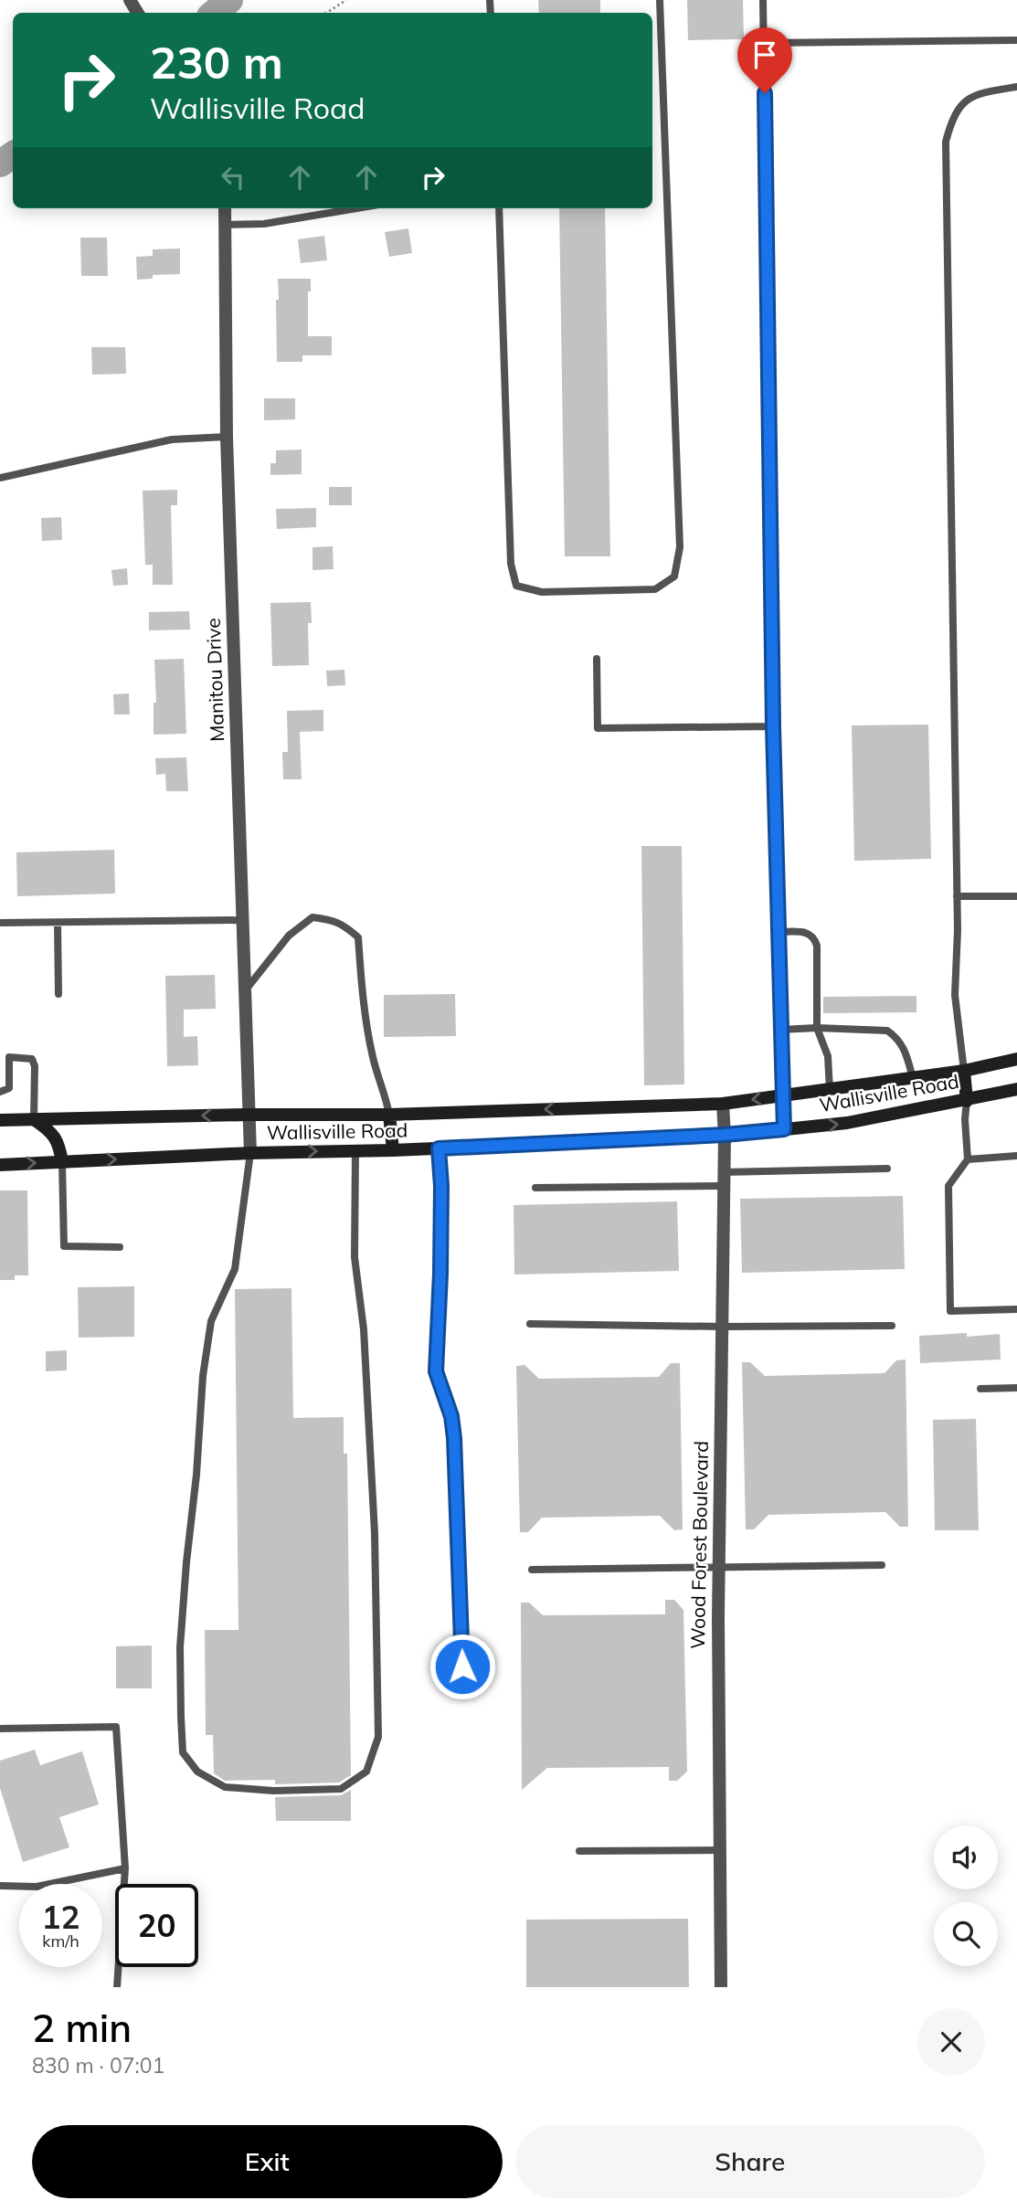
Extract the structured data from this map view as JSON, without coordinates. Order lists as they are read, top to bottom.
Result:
{
  "streets": {
    "main road": ["Wallisville Road"],
    "street": ["Manitou Drive", "Wood Forest Boulevard"]
  },
  "crossings": [
    ["Manitou Drive", "Wallisville Road"],
    ["Wallisville Road", "Wood Forest Boulevard"]
  ],
  "page": {
    "turn": ["230 m", "Wallisville Road"],
    "speed": "12 km/h",
    "limit": "20",
    "heading": ["2 min", "830 m · 07:01"],
    "buttons": ["Exit", "Share"]
  }
}
